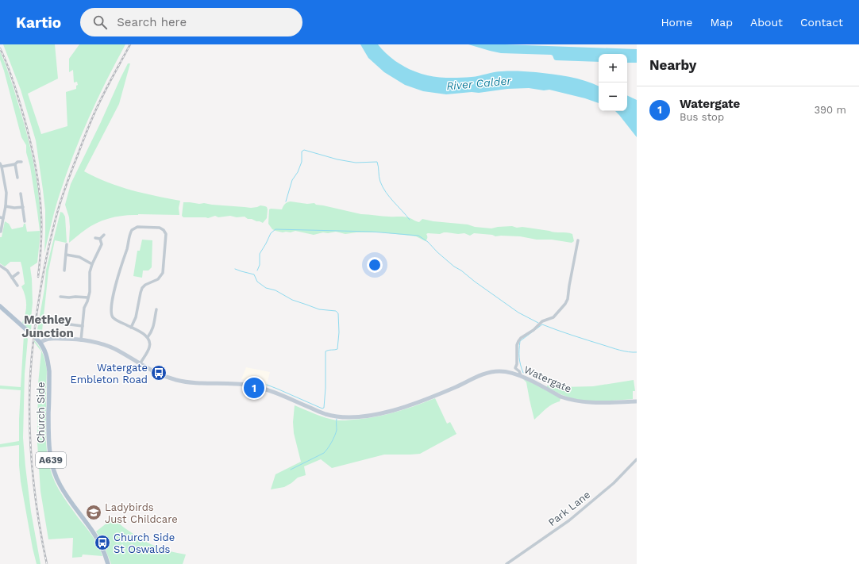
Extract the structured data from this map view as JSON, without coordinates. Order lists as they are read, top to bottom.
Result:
{
  "streets": {
    "main road": ["Watergate", "Church Side", "A639"],
    "street": ["Park Lane"]
  },
  "crossings": [
    ["Watergate", "Church Side"],
    ["Watergate", "A639"],
    ["Church Side", "A639"]
  ],
  "districts": ["Methley Junction"],
  "water": ["River Calder"],
  "places": {
    "bus stop": ["Watergate Embleton Road", "Church Side St Oswalds"],
    "school or university": ["Ladybirds Just Childcare"]
  },
  "page": {
    "header": "Kartio",
    "search": "Search here",
    "nav": [
      "Home",
      "Map",
      "About",
      "Contact"
    ],
    "heading": "Nearby",
    "map_buttons": ["+", "−"],
    "list": [
      {
        "mark": "1",
        "name": "Watergate",
        "note": "Bus stop",
        "value": "390 m"
      }
    ],
    "pins": "1"
  }
}
